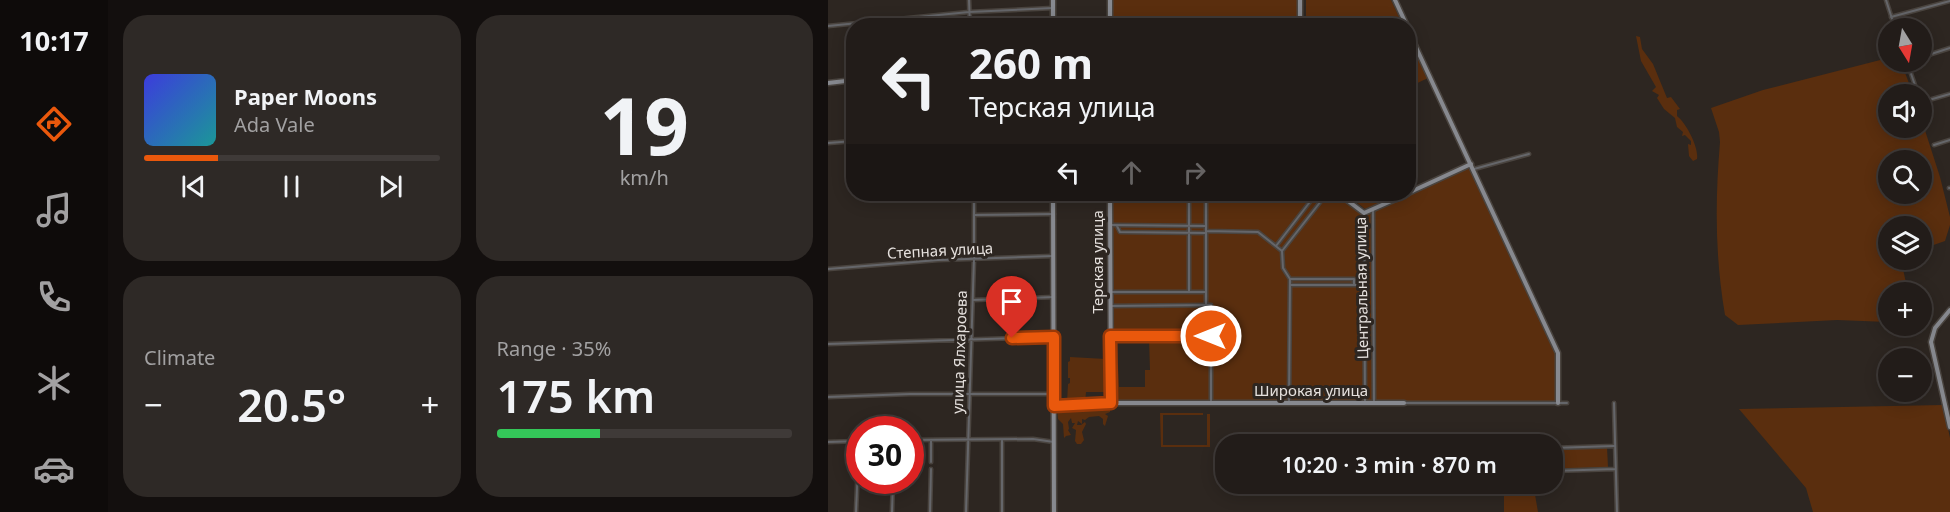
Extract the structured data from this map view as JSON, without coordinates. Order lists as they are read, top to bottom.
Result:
{
  "streets": {
    "street": [
      "Степная улица",
      "Терская улица",
      "Центральная улица",
      "улица Ялхароева",
      "Широкая улица"
    ]
  },
  "crossings": [
    ["Степная улица", "улица Ялхароева"],
    ["Терская улица", "Широкая улица"],
    ["Центральная улица", "Широкая улица"]
  ],
  "north": "bottom",
  "page": {
    "tabs": "10:17",
    "tile": [
      ["19", "km/h"],
      "Climate",
      ["Range · 35%", "175 km"]
    ],
    "map_buttons": ["+", "−"],
    "turn": ["260 m", "Терская улица"],
    "song": ["Paper Moons", "Ada Vale"],
    "heat": ["−", "20.5°", "+"],
    "limit": "30",
    "trip": "10:20 · 3 min · 870 m"
  }
}
